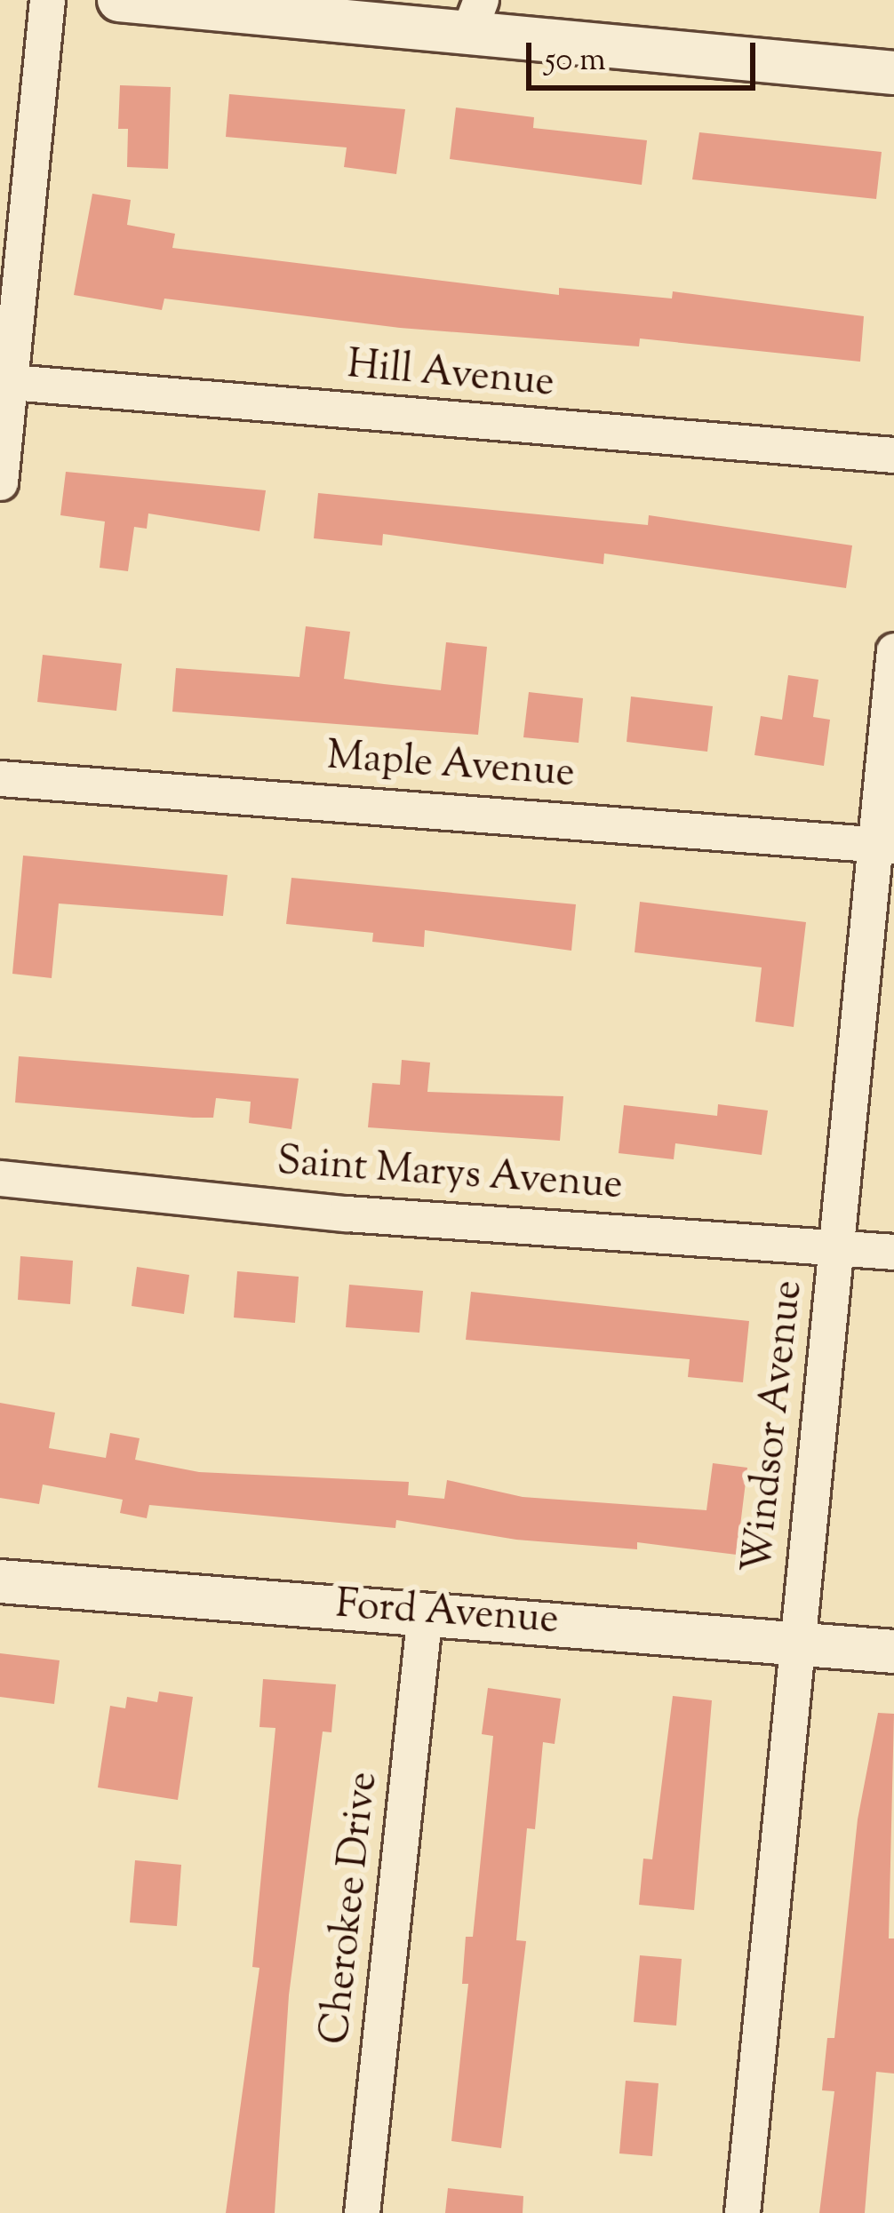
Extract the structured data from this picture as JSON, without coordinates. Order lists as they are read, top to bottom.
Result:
{
  "streets": {
    "street": [
      "Hill Avenue",
      "Maple Avenue",
      "Saint Marys Avenue",
      "Windsor Avenue",
      "Ford Avenue",
      "Cherokee Drive"
    ]
  },
  "crossings": [
    ["Maple Avenue", "Windsor Avenue"],
    ["Saint Marys Avenue", "Windsor Avenue"],
    ["Windsor Avenue", "Ford Avenue"],
    ["Ford Avenue", "Cherokee Drive"]
  ],
  "scale_bar": "50 m"
}
